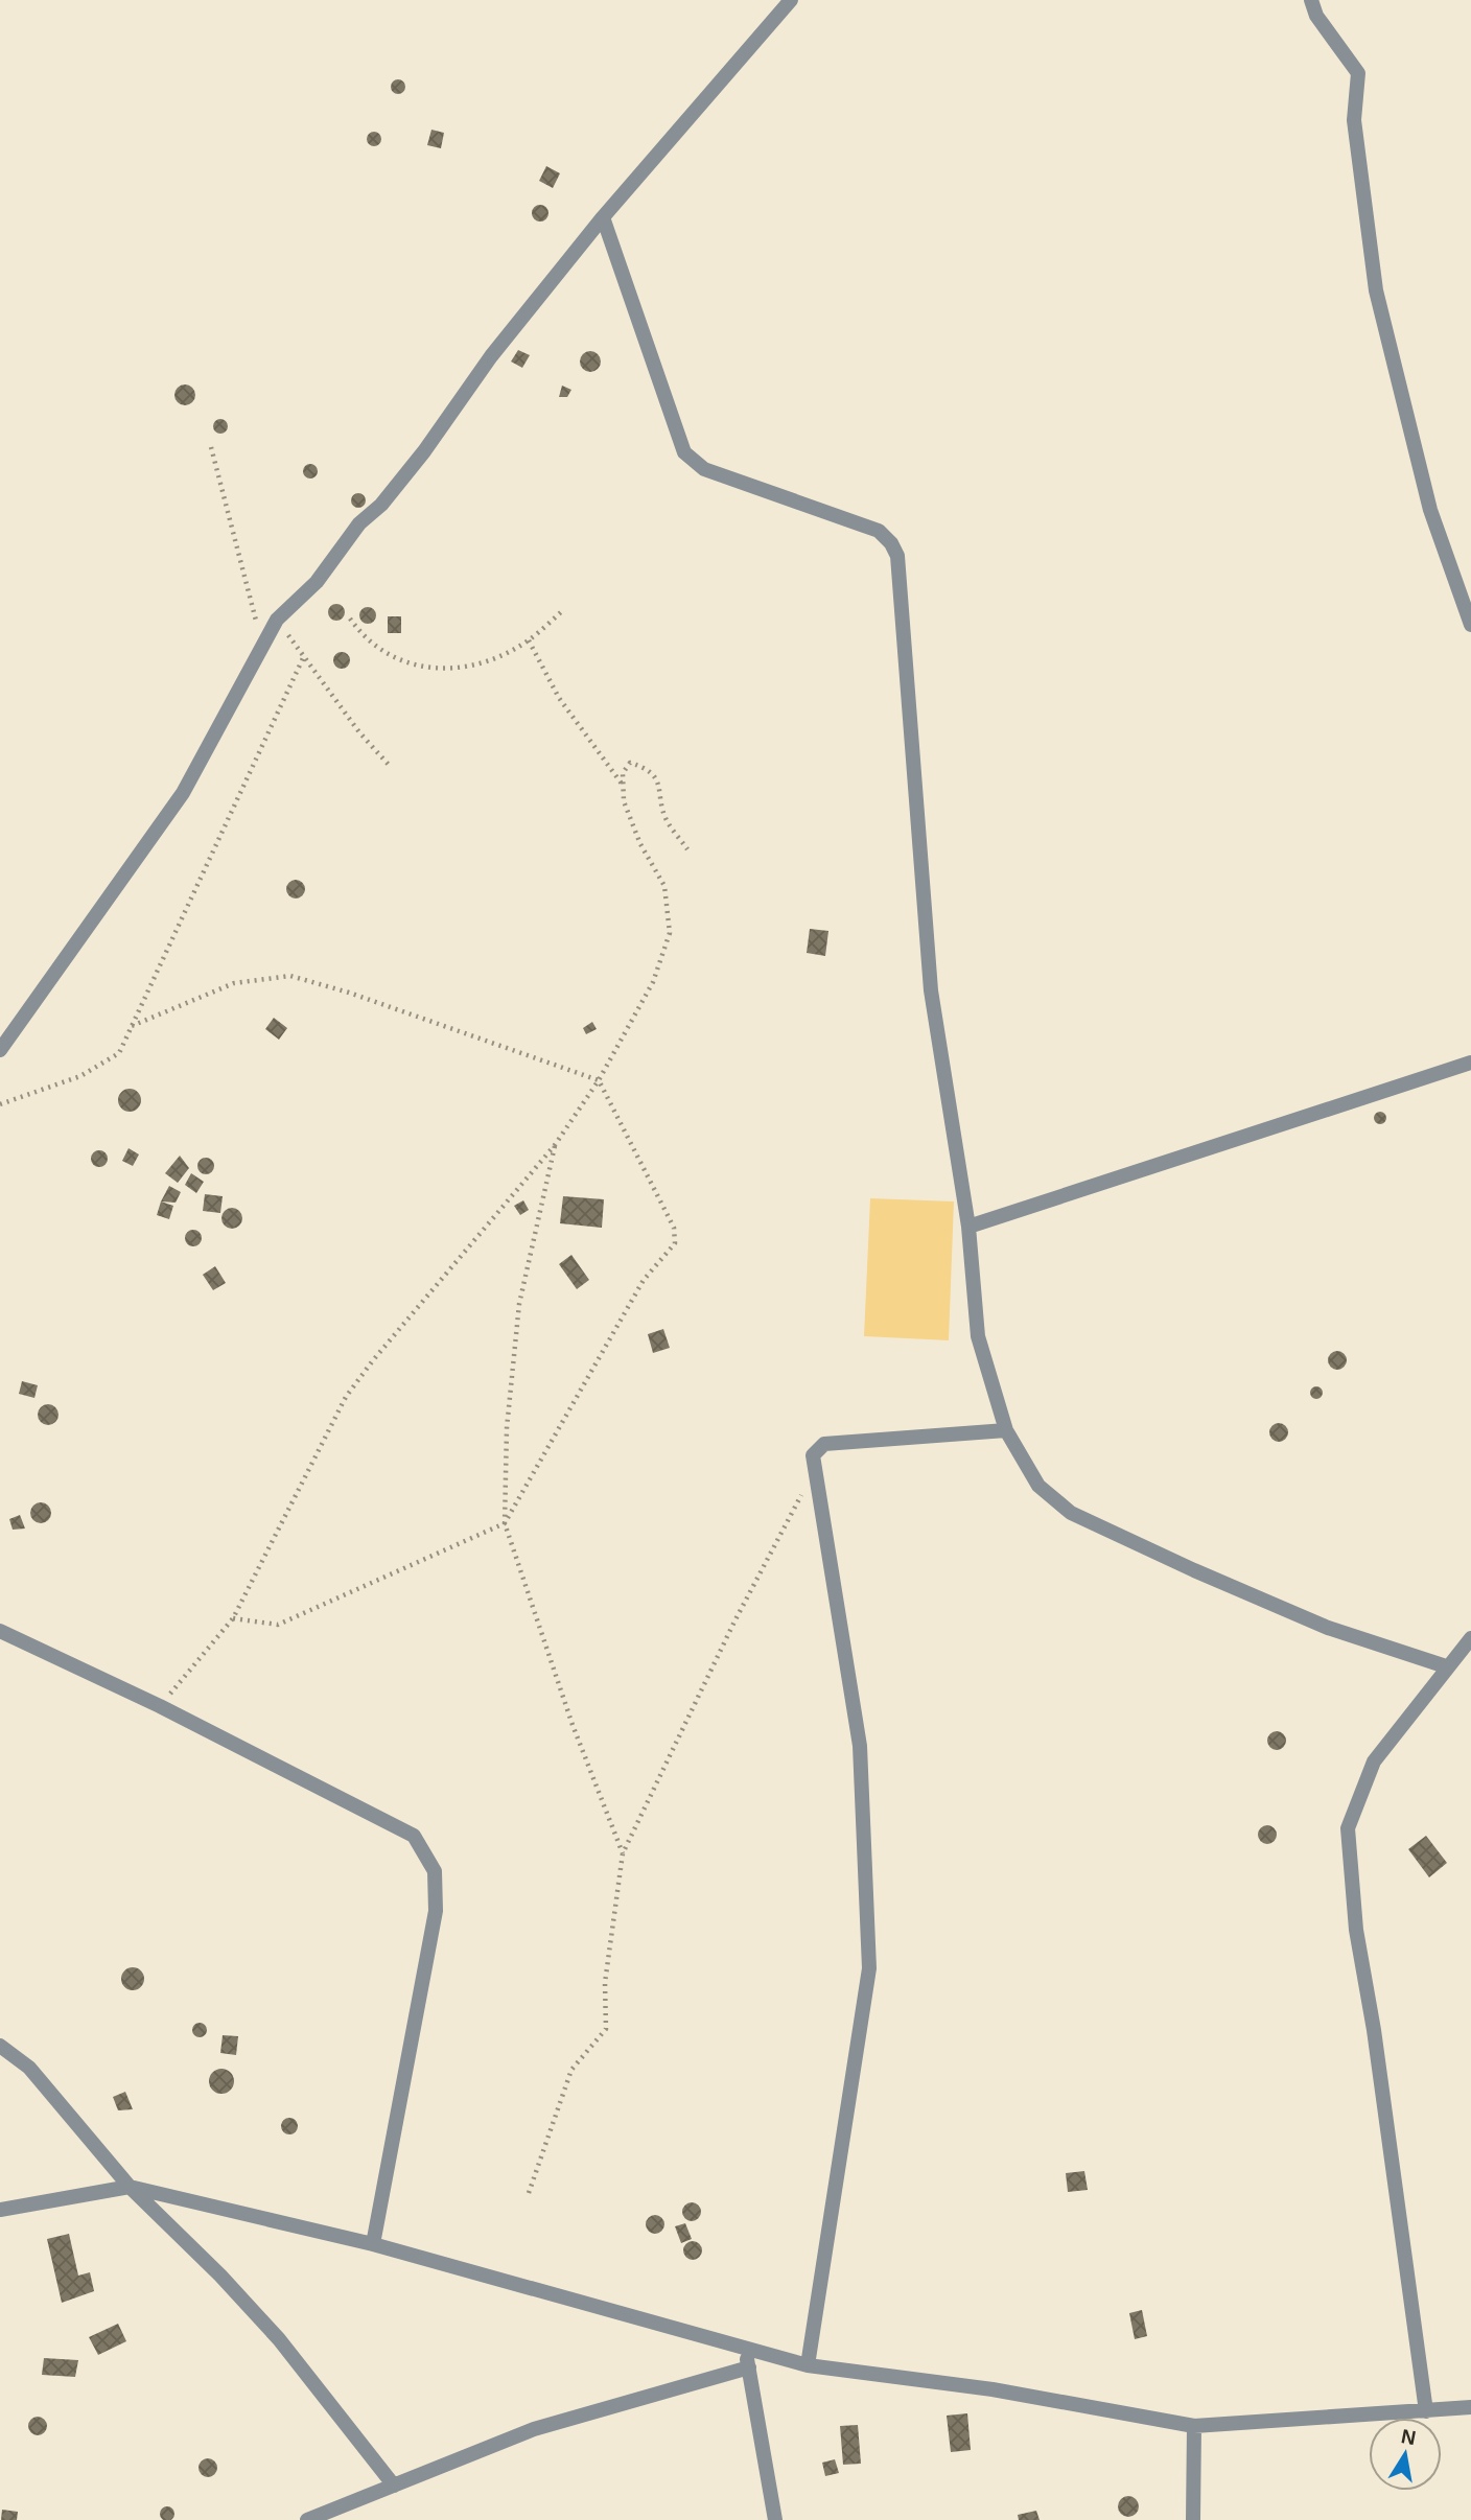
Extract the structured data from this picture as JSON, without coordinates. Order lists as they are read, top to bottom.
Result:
{
  "north": "top"
}
